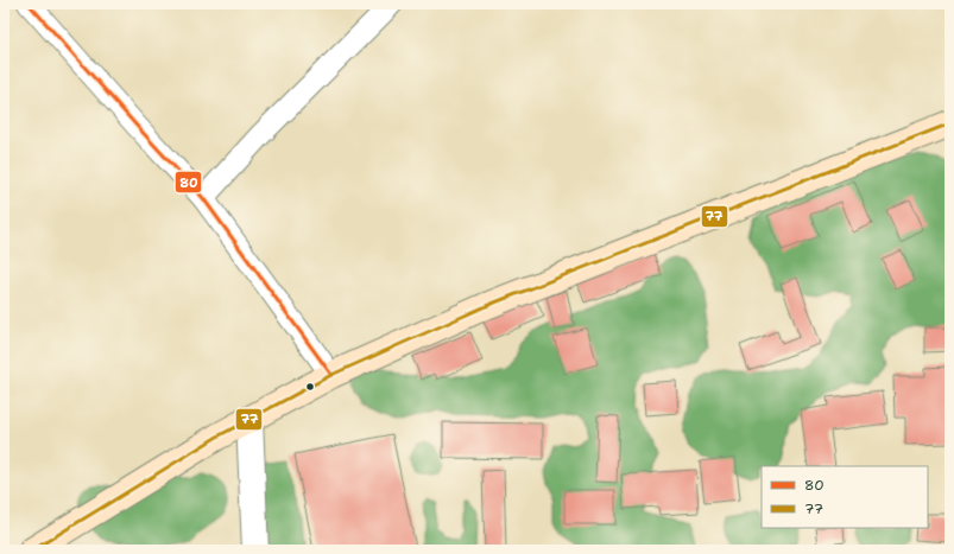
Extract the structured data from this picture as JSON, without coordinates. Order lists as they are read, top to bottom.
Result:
{
  "lines": ["transit line 80", "transit line 77"],
  "legend": ["80", "77"]
}
